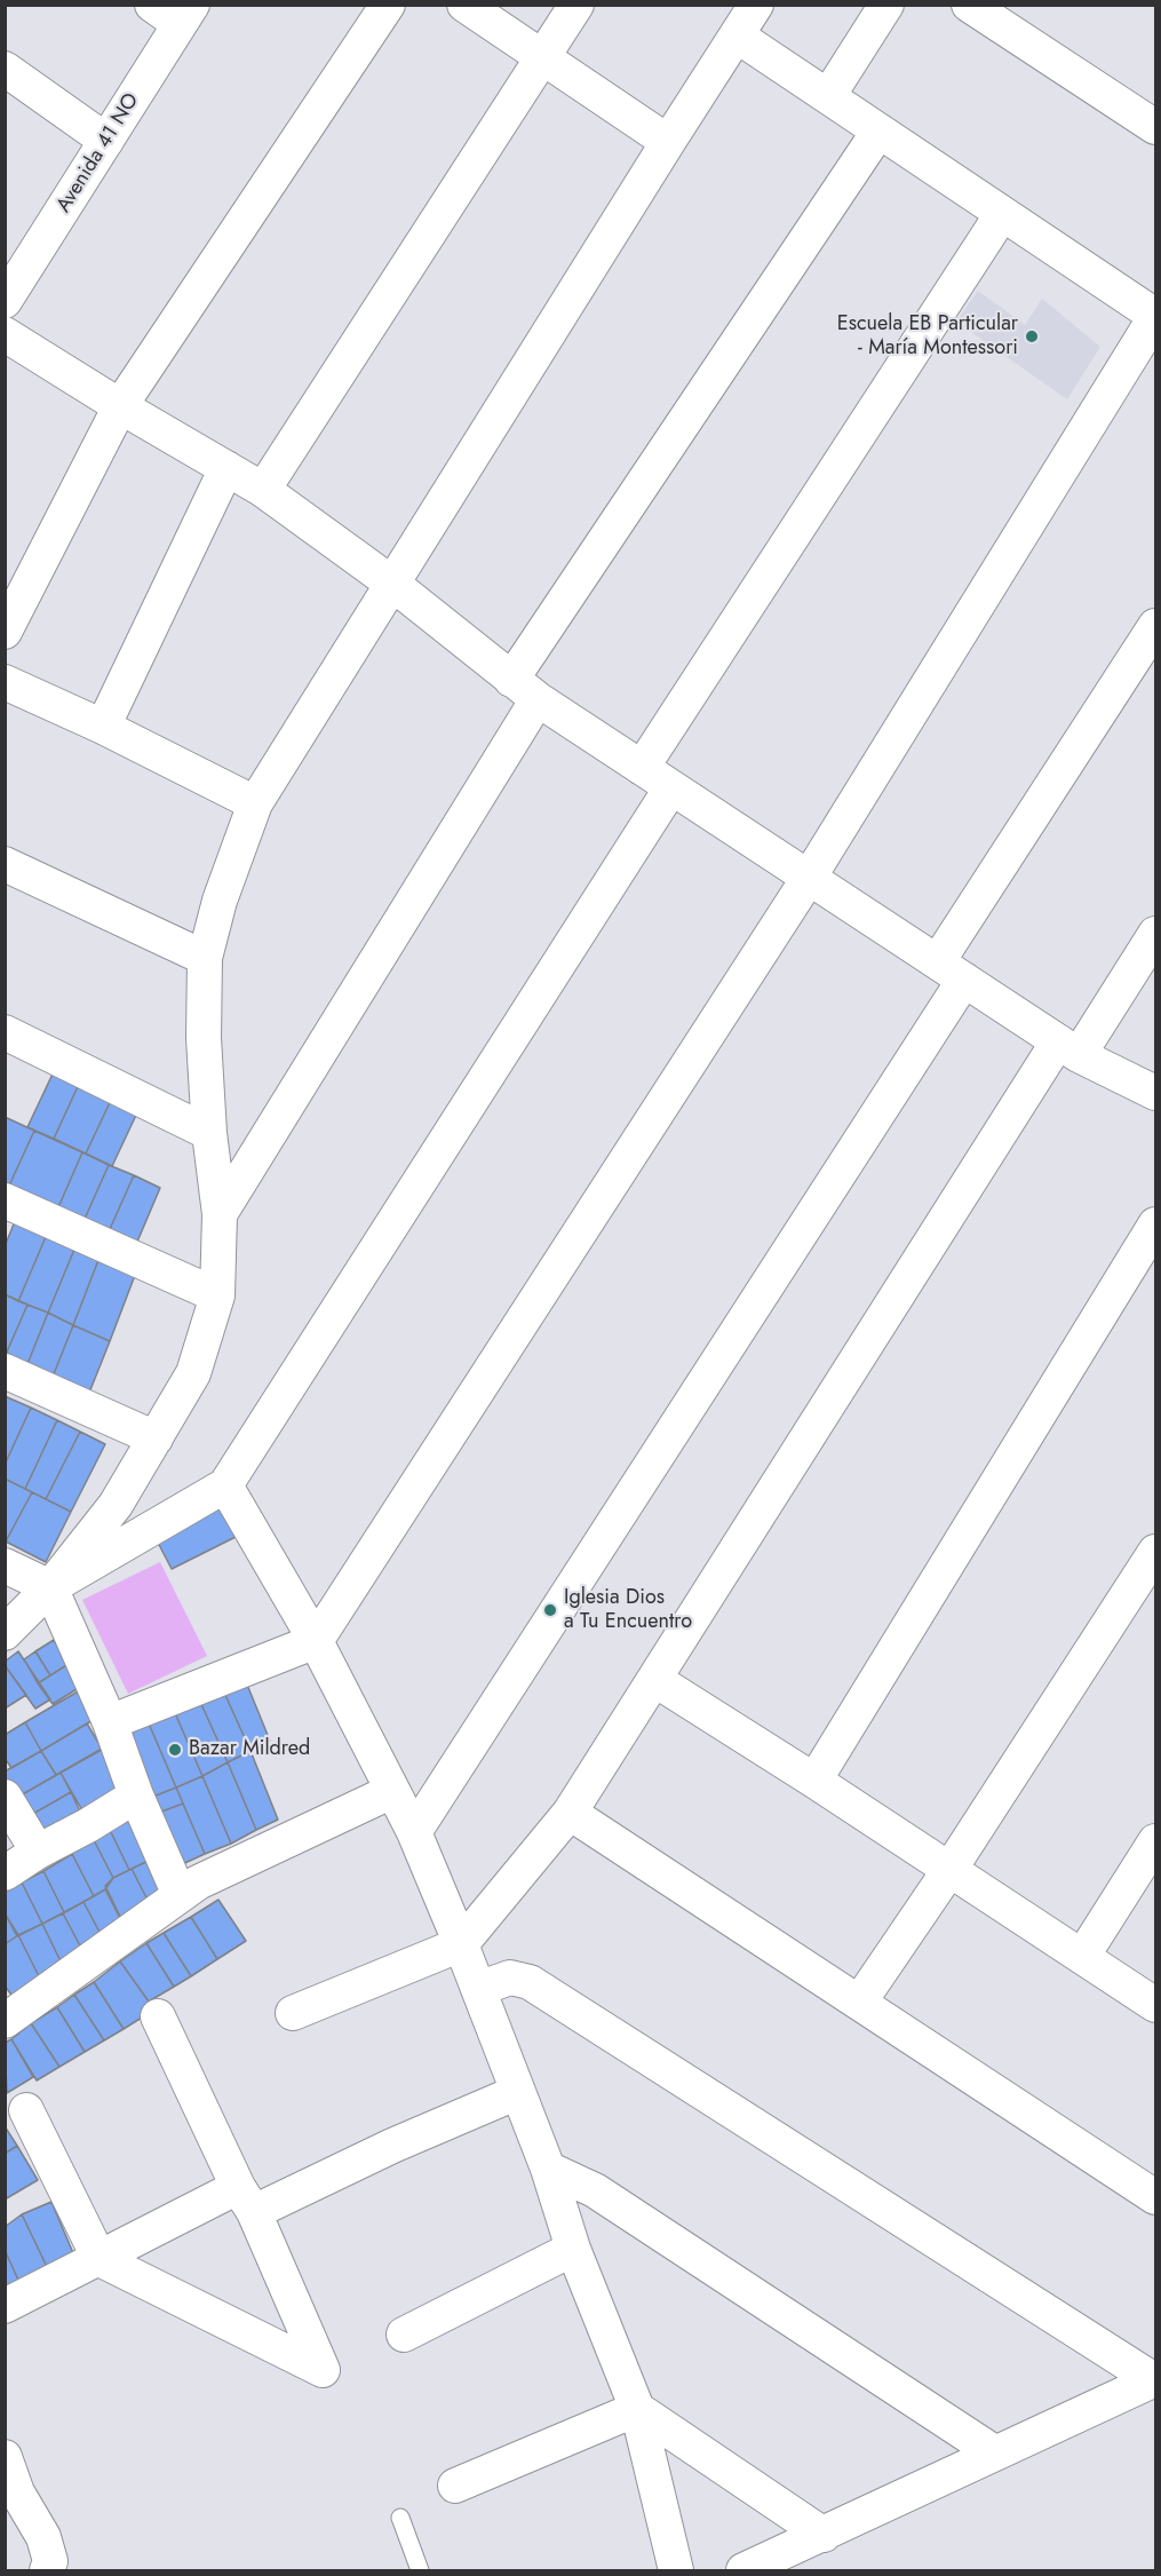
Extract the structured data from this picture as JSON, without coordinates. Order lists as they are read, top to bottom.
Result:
{
  "streets": {
    "street": ["Avenida 41 NO"]
  },
  "places": ["Escuela EB Particular - María Montessori", "Iglesia Dios a Tu Encuentro", "Bazar Mildred"]
}
